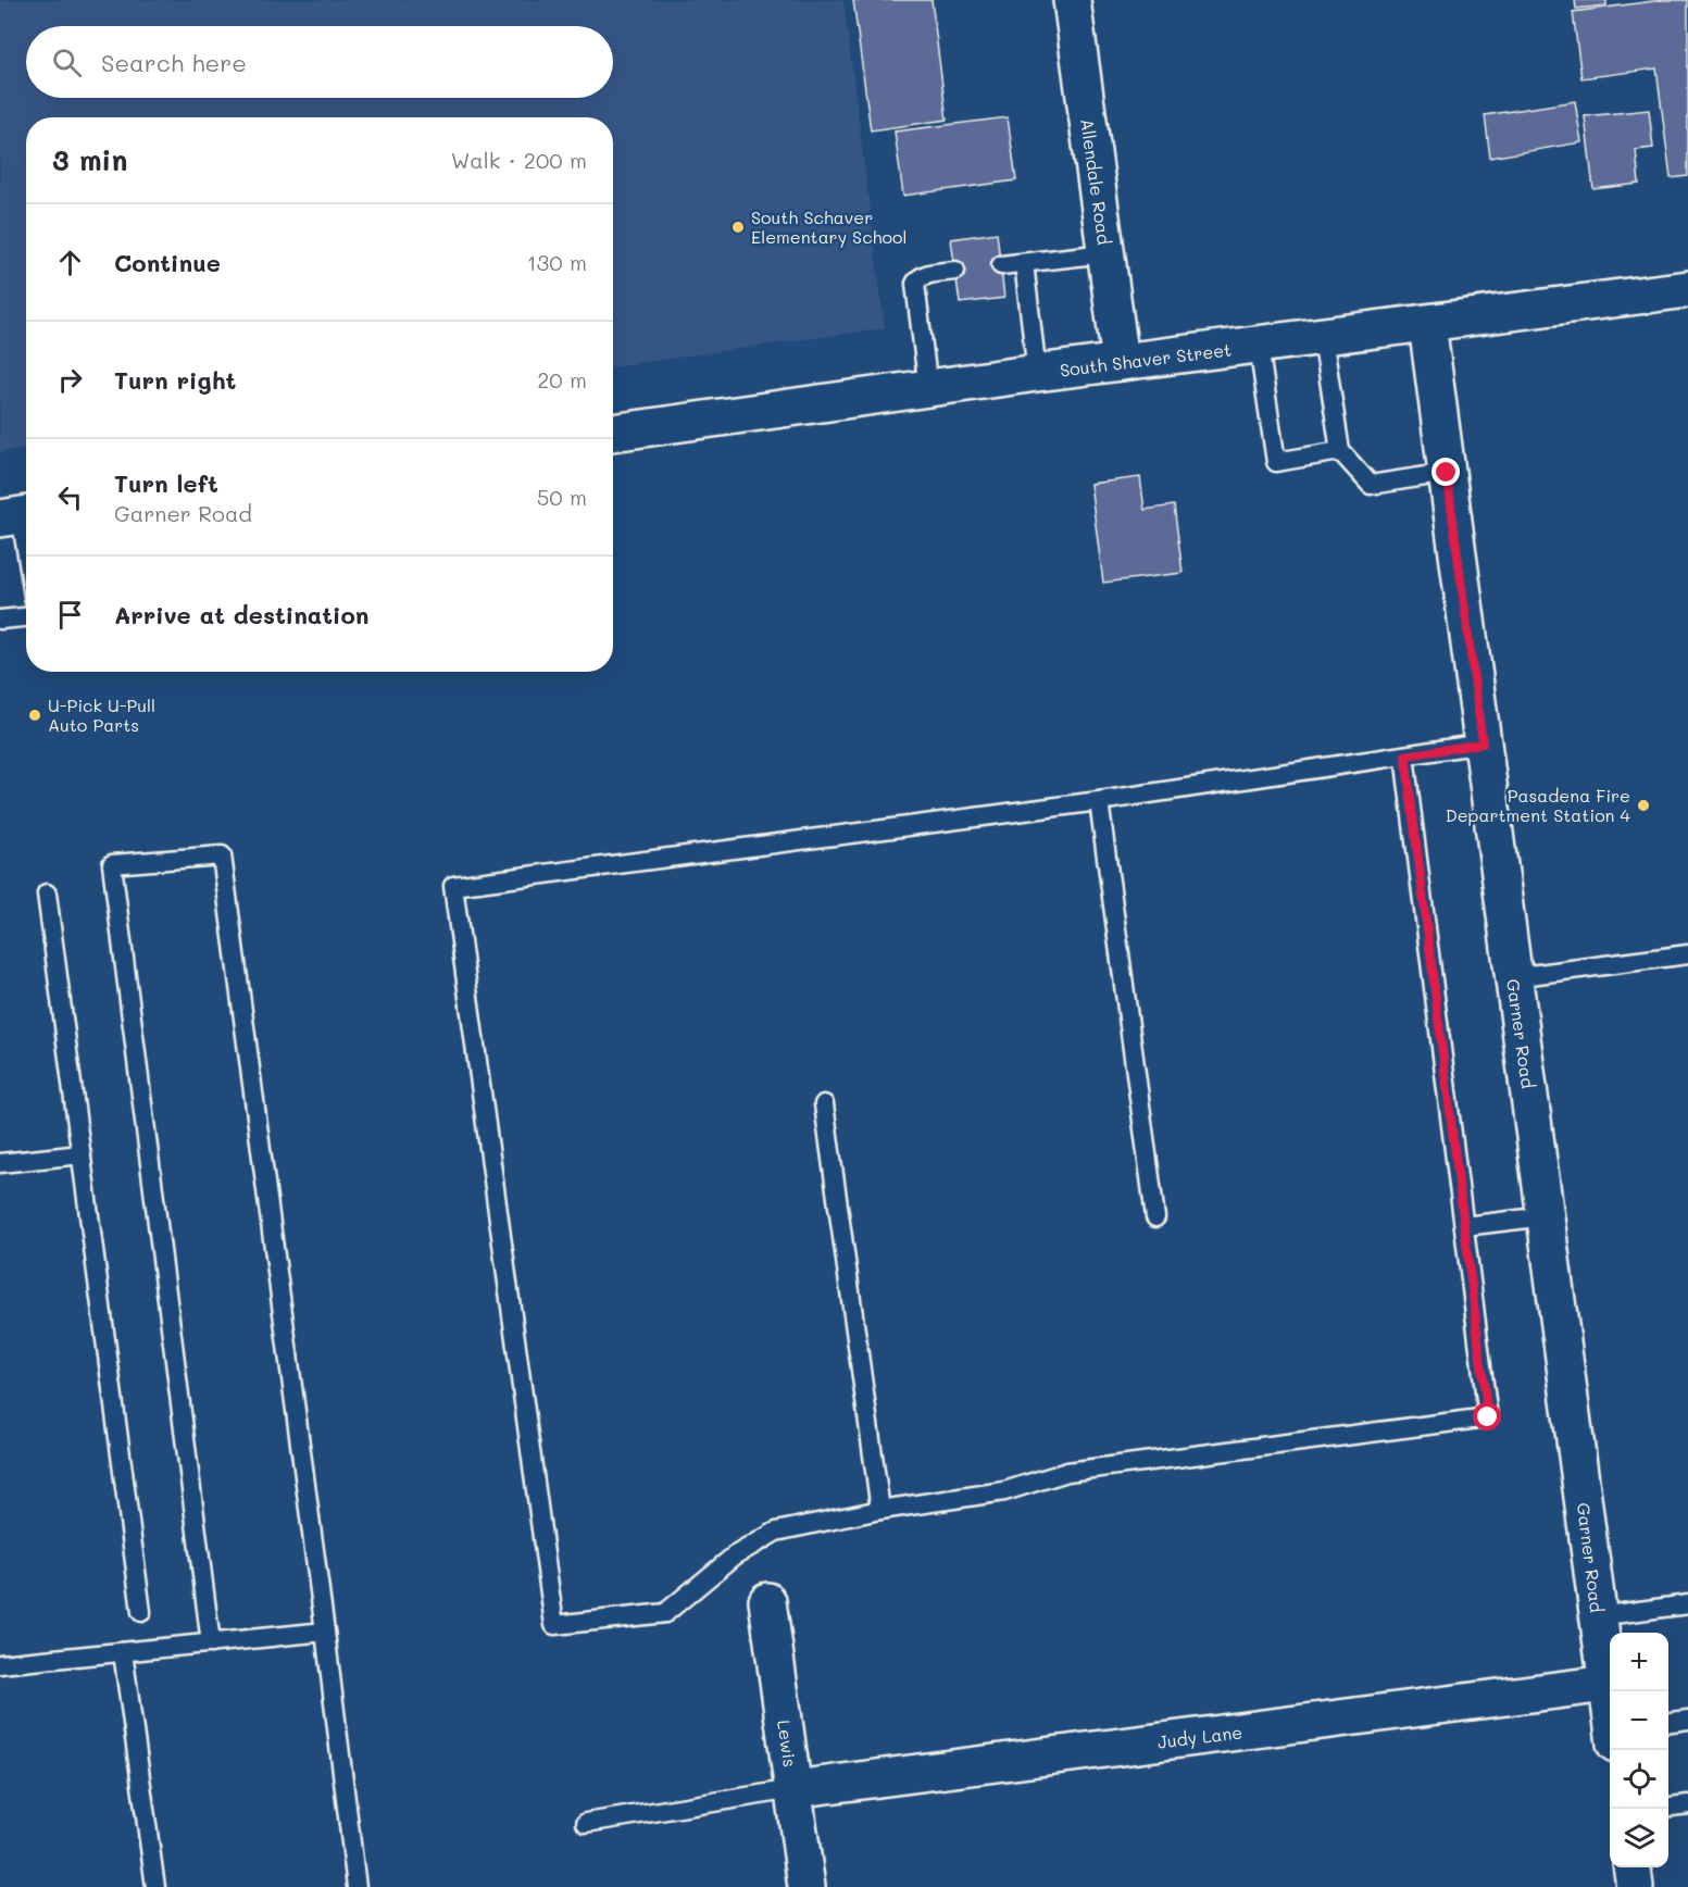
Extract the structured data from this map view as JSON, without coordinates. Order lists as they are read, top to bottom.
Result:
{
  "streets": {
    "street": [
      "Allendale Road",
      "South Shaver Street",
      "Garner Road",
      "Judy Lane",
      "Lewis"
    ]
  },
  "crossings": [
    ["Allendale Road", "South Shaver Street"],
    ["South Shaver Street", "Garner Road"],
    ["Garner Road", "Judy Lane"],
    ["Judy Lane", "Lewis"]
  ],
  "places": ["South Schaver Elementary School", "U-Pick U-Pull Auto Parts", "Pasadena Fire Department Station 4"],
  "page": {
    "search": "Search here",
    "heading": ["3 min", "Walk · 200 m"],
    "list": [
      ["Continue", "130 m"],
      ["Turn right", "20 m"],
      ["Turn left", "Garner Road", "50 m"],
      "Arrive at destination"
    ],
    "map_buttons": ["+", "−"]
  }
}
